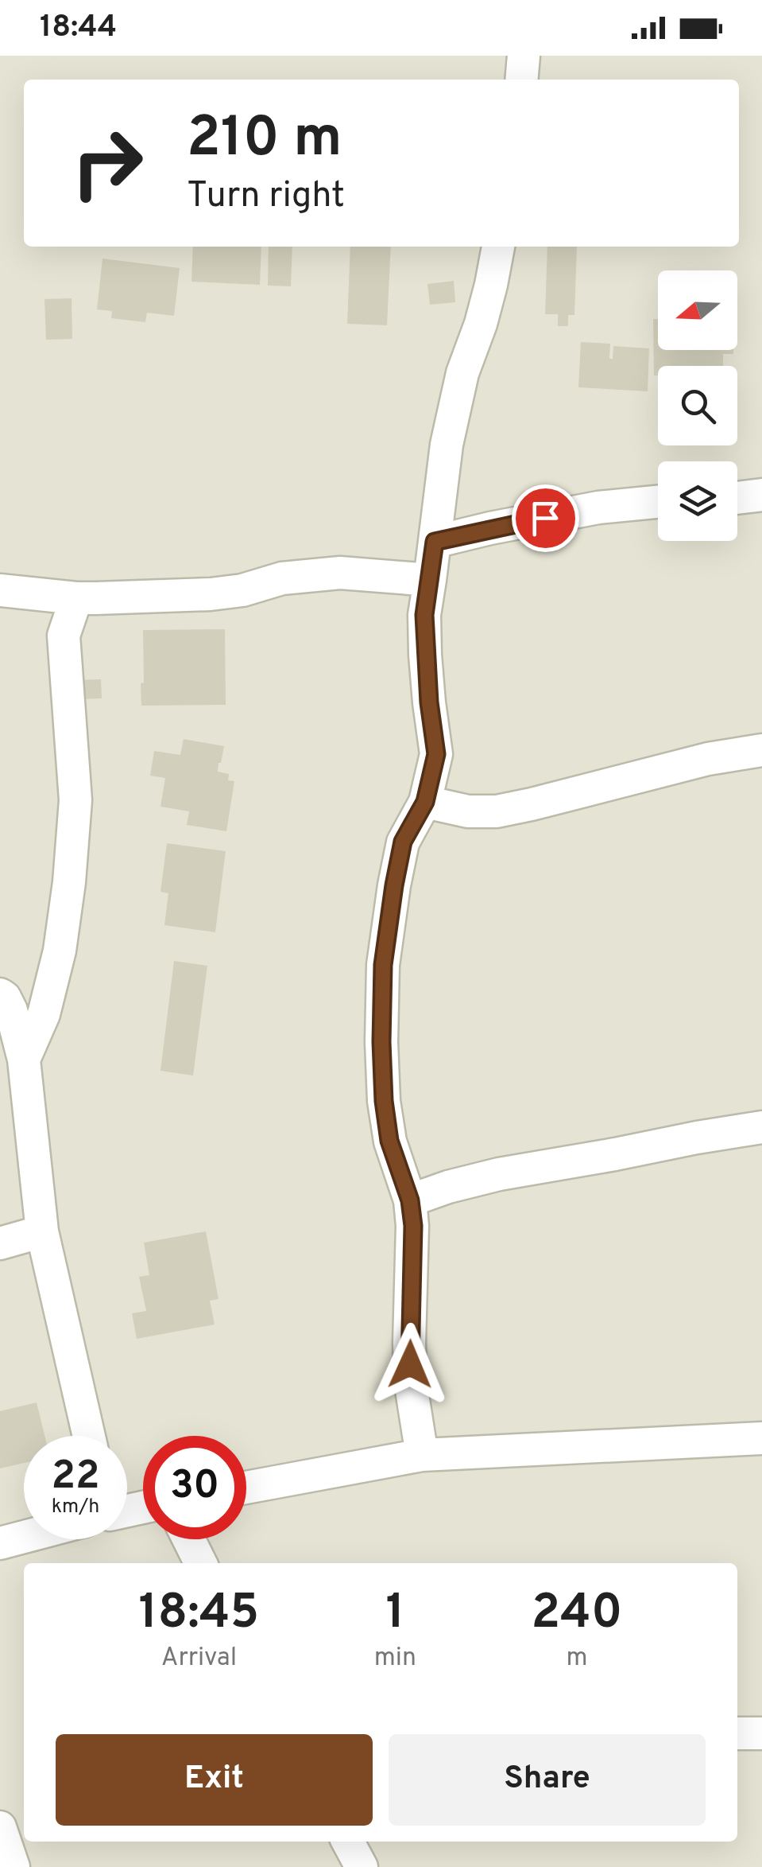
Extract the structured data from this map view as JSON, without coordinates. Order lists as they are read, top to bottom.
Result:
{
  "north": "left",
  "page": {
    "status": "18:44",
    "turn": ["210 m", "Turn right"],
    "speed": "22 km/h",
    "limit": "30",
    "eta": [
      "18:45",
      "Arrival",
      "1",
      "min",
      "240",
      "m"
    ],
    "buttons": ["Exit", "Share"]
  }
}
